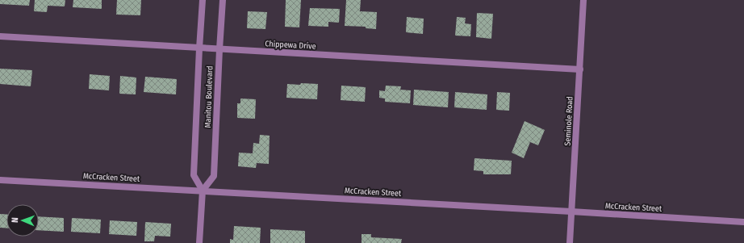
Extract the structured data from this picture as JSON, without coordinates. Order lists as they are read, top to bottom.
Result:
{
  "streets": {
    "street": [
      "Chippewa Drive",
      "Manitou Boulevard",
      "Seminole Road",
      "McCracken Street"
    ]
  },
  "crossings": [
    ["Chippewa Drive", "Manitou Boulevard"],
    ["Chippewa Drive", "Seminole Road"],
    ["Manitou Boulevard", "McCracken Street"],
    ["Seminole Road", "McCracken Street"]
  ],
  "north": "left"
}
